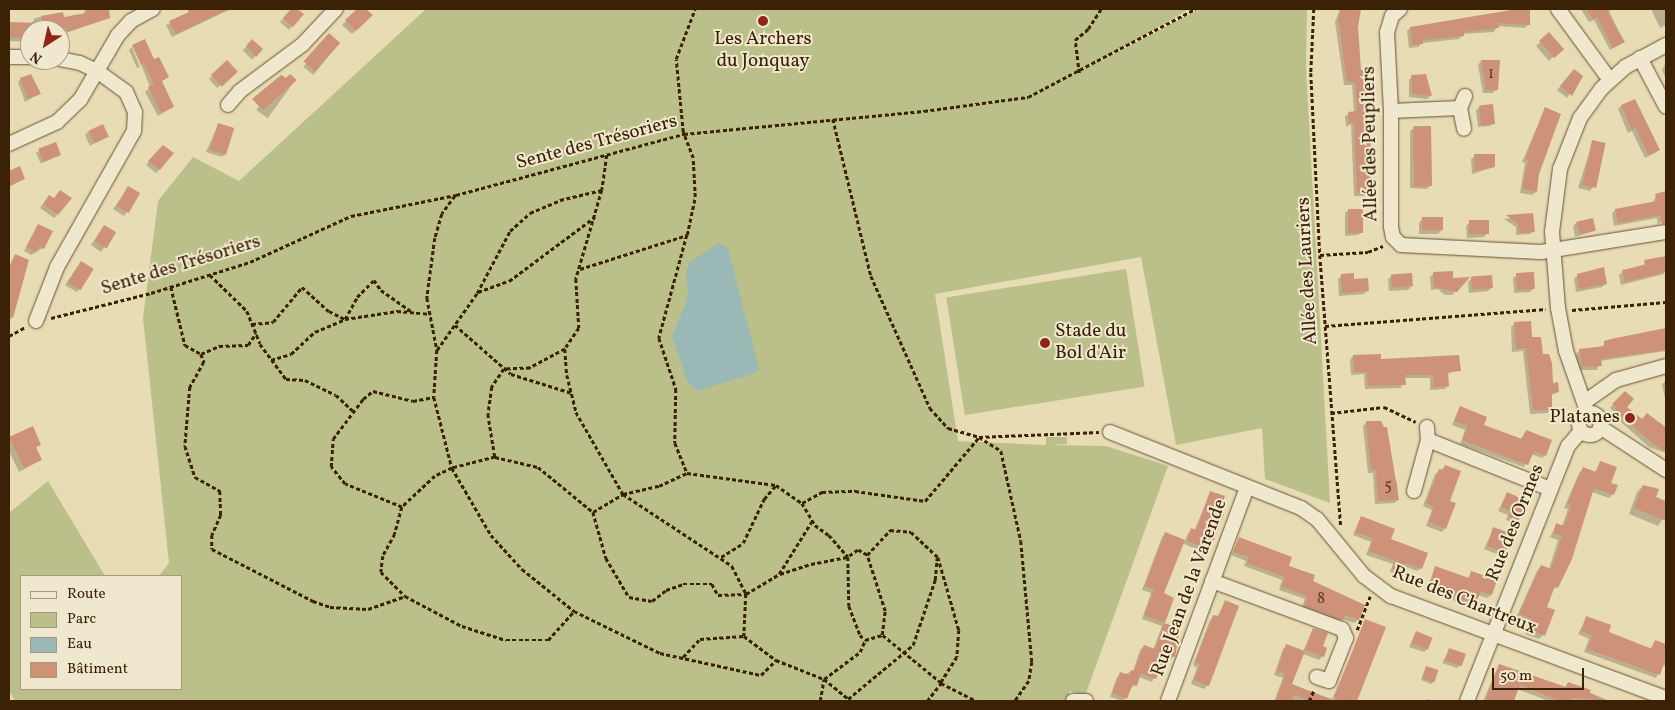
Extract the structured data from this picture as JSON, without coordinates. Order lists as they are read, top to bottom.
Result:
{
  "streets": {
    "street": [
      "Allée des Peupliers",
      "Rue des Ormes",
      "Rue Jean de la Varende",
      "Rue des Chartreux"
    ],
    "path": ["Sente des Trésoriers", "Allée des Lauriers"]
  },
  "crossings": [
    ["Rue des Ormes", "Rue des Chartreux"],
    ["Rue Jean de la Varende", "Rue des Chartreux"]
  ],
  "places": ["Les Archers du Jonquay", "Stade du Bol d'Air", "Platanes"],
  "house_numbers": ["1", "5", "8"],
  "legend": [
    "Route",
    "Parc",
    "Eau",
    "Bâtiment"
  ],
  "scale_bar": "50 m",
  "north": "bottom left"
}
